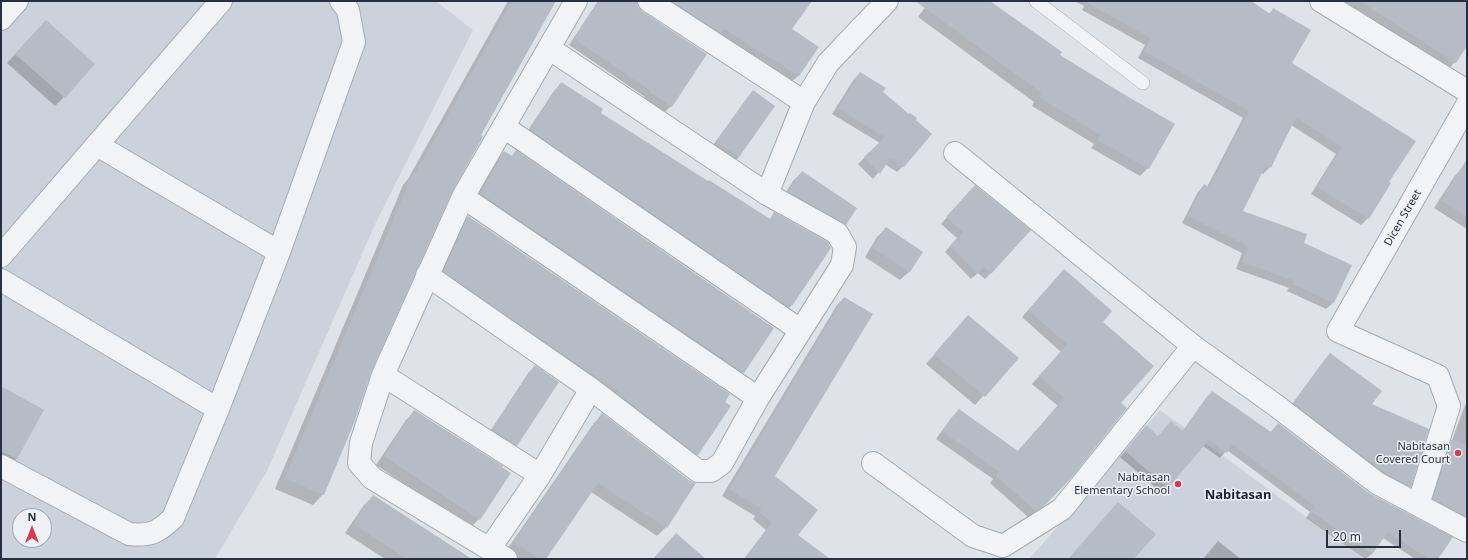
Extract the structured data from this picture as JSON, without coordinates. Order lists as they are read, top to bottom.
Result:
{
  "streets": {
    "street": ["Dicen Street"]
  },
  "districts": ["Nabitasan"],
  "places": ["Nabitasan Covered Court", "Nabitasan Elementary School"],
  "scale_bar": "20 m",
  "north": "top"
}
